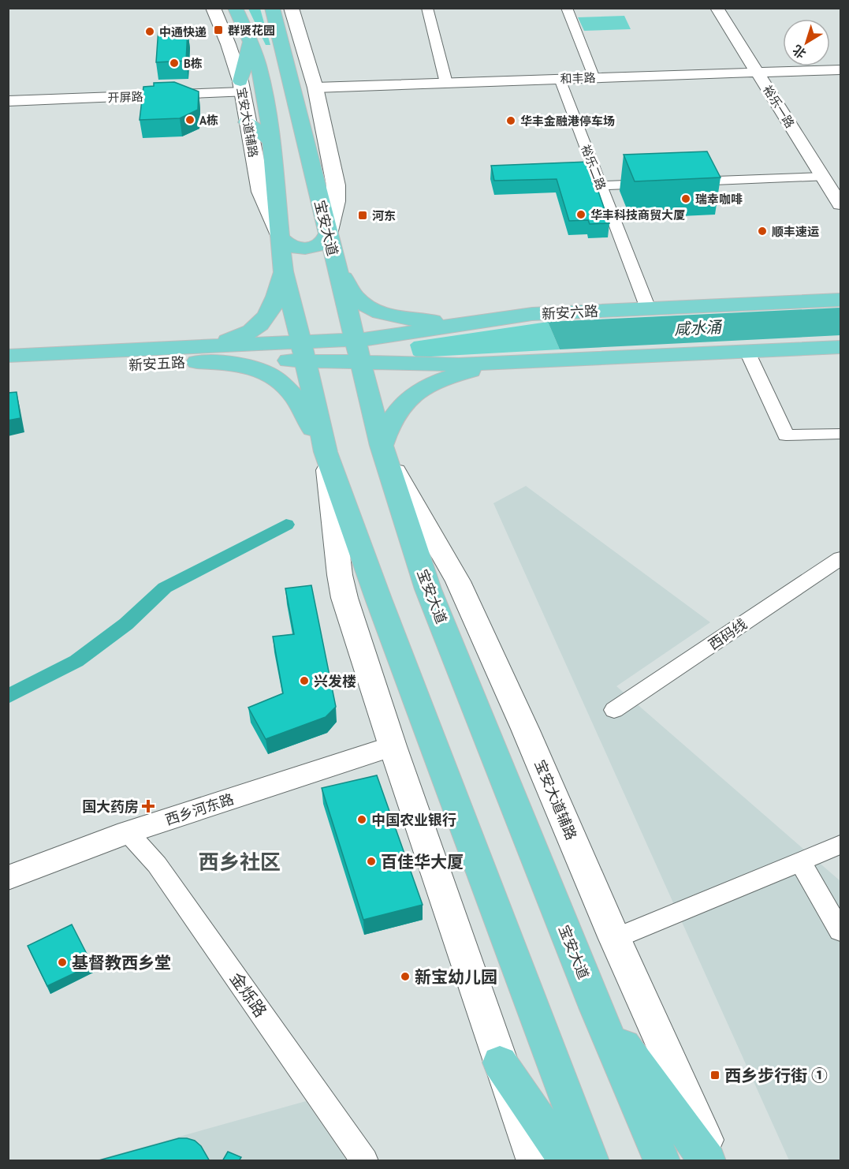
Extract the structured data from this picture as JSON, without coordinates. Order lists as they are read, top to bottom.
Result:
{
  "streets": {
    "main road": [
      "宝安大道辅路",
      "宝安大道",
      "新安六路",
      "新安五路"
    ],
    "street": [
      "和丰路",
      "开屏路",
      "裕乐一路",
      "裕乐二路",
      "西码线",
      "西乡河东路",
      "金烁路"
    ]
  },
  "crossings": [
    ["和丰路", "裕乐一路"],
    ["和丰路", "裕乐二路"],
    ["开屏路", "宝安大道辅路"],
    ["宝安大道辅路", "宝安大道"],
    ["裕乐二路", "新安六路"],
    ["宝安大道", "新安六路"],
    ["新安六路", "新安五路"],
    ["西乡河东路", "金烁路"]
  ],
  "districts": ["西乡社区"],
  "water": ["咸水涌"],
  "places": {
    "transit": ["群贤花园", "河东", "西乡步行街 ①"],
    "other": [
      "中通快递",
      "B栋",
      "A栋",
      "华丰金融港停车场",
      "瑞幸咖啡",
      "华丰科技商贸大厦",
      "顺丰速运",
      "兴发楼",
      "中国农业银行",
      "百佳华大厦",
      "基督教西乡堂",
      "新宝幼儿园"
    ],
    "health": ["国大药房"]
  },
  "north": "bottom left"
}
